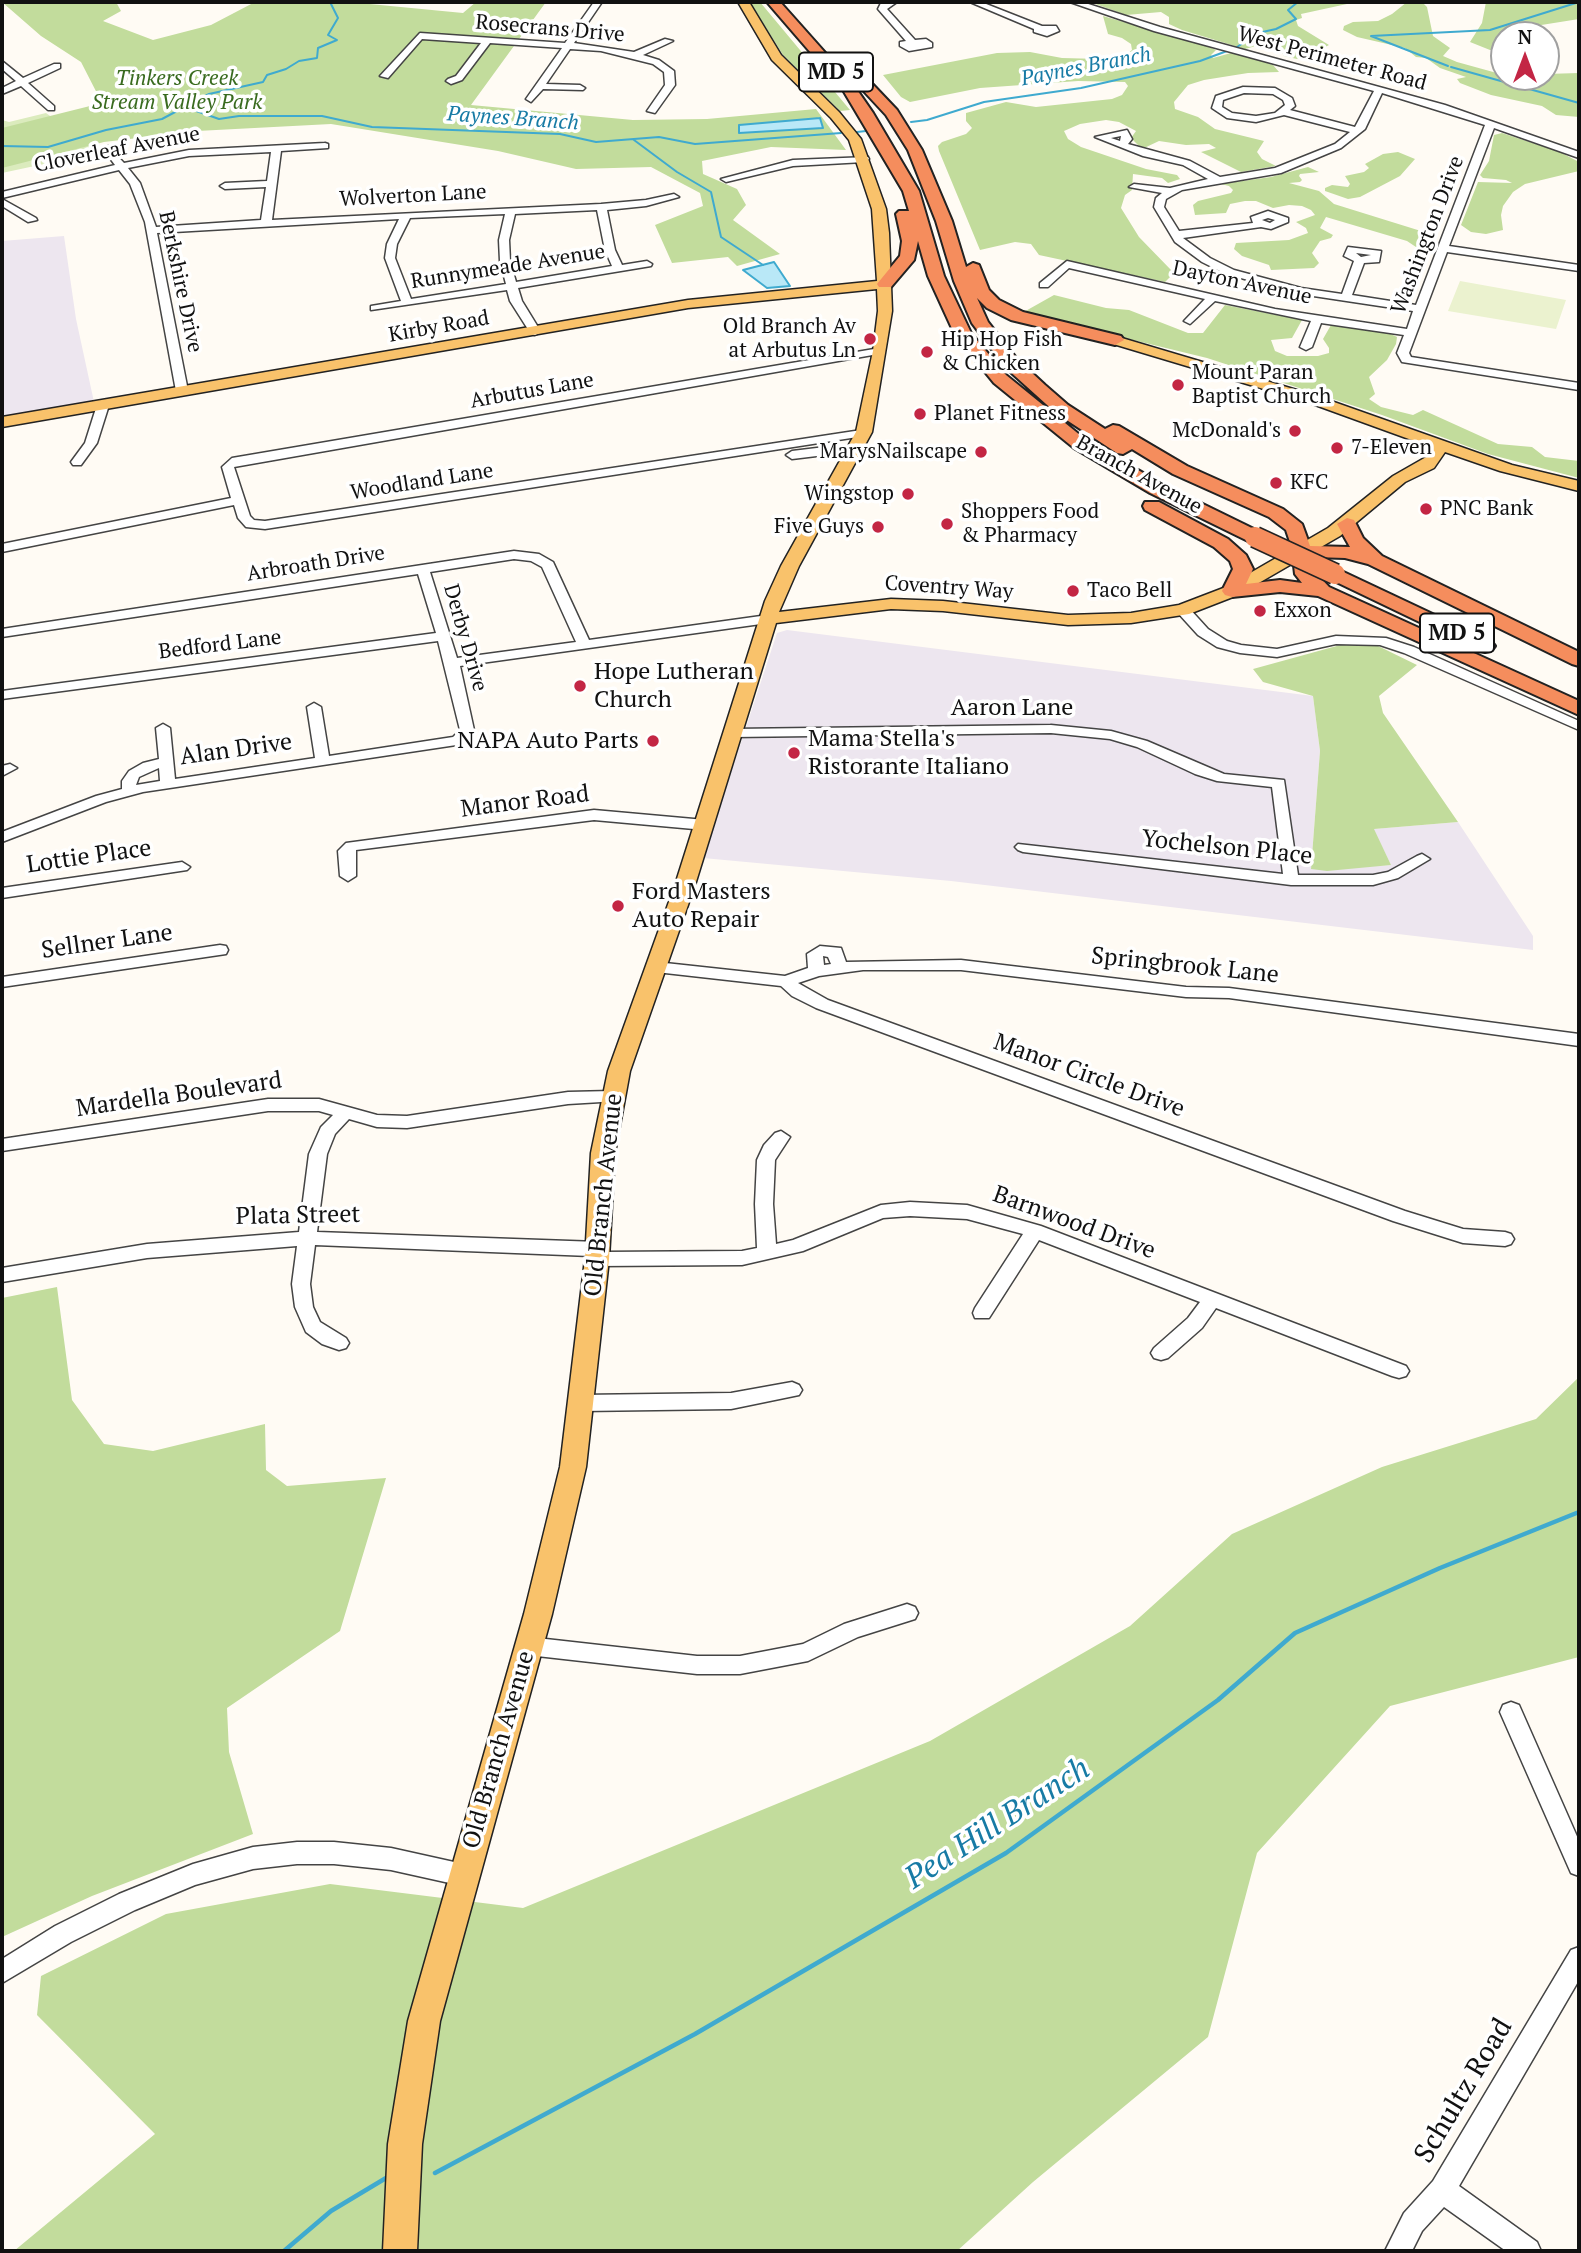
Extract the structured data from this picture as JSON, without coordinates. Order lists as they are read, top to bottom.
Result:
{
  "streets": {
    "highway": ["MD 5", "Branch Avenue"],
    "main road": ["Kirby Road", "Coventry Way", "Old Branch Avenue"],
    "street": [
      "Rosecrans Drive",
      "West Perimeter Road",
      "Cloverleaf Avenue",
      "Wolverton Lane",
      "Washington Drive",
      "Runnymeade Avenue",
      "Berkshire Drive",
      "Dayton Avenue",
      "Arbutus Lane",
      "Woodland Lane",
      "Arbroath Drive",
      "Derby Drive",
      "Bedford Lane",
      "Aaron Lane",
      "Alan Drive",
      "Manor Road",
      "Yochelson Place",
      "Lottie Place",
      "Sellner Lane",
      "Springbrook Lane",
      "Manor Circle Drive",
      "Mardella Boulevard",
      "Plata Street",
      "Barnwood Drive",
      "Schultz Road"
    ]
  },
  "crossings": [
    ["West Perimeter Road", "Washington Drive"],
    ["Cloverleaf Avenue", "Berkshire Drive"],
    ["Wolverton Lane", "Berkshire Drive"],
    ["Washington Drive", "Dayton Avenue"],
    ["Berkshire Drive", "Kirby Road"],
    ["Kirby Road", "Old Branch Avenue"],
    ["Arbutus Lane", "Woodland Lane"],
    ["Arbutus Lane", "Old Branch Avenue"],
    ["Woodland Lane", "Old Branch Avenue"],
    ["Arbroath Drive", "Coventry Way"],
    ["Arbroath Drive", "Derby Drive"],
    ["Coventry Way", "Derby Drive"],
    ["Coventry Way", "Old Branch Avenue"],
    ["Derby Drive", "Bedford Lane"],
    ["Derby Drive", "Alan Drive"],
    ["Aaron Lane", "Yochelson Place"],
    ["Aaron Lane", "Old Branch Avenue"],
    ["Manor Road", "Old Branch Avenue"],
    ["Springbrook Lane", "Manor Circle Drive"],
    ["Manor Circle Drive", "Old Branch Avenue"],
    ["Mardella Boulevard", "Old Branch Avenue"],
    ["Old Branch Avenue", "Plata Street"],
    ["Old Branch Avenue", "Barnwood Drive"],
    ["Plata Street", "Barnwood Drive"]
  ],
  "water": ["Paynes Branch", "Pea Hill Branch"],
  "parks": ["Tinkers Creek Stream Valley Park"],
  "places": [
    "Old Branch Av at Arbutus Ln",
    "Hip Hop Fish & Chicken",
    "Mount Paran Baptist Church",
    "Planet Fitness",
    "McDonald's",
    "7-Eleven",
    "MarysNailscape",
    "KFC",
    "Wingstop",
    "PNC Bank",
    "Shoppers Food & Pharmacy",
    "Five Guys",
    "Taco Bell",
    "Exxon",
    "Hope Lutheran Church",
    "NAPA Auto Parts",
    "Mama Stella's Ristorante Italiano",
    "Ford Masters Auto Repair"
  ],
  "north": "top"
}
